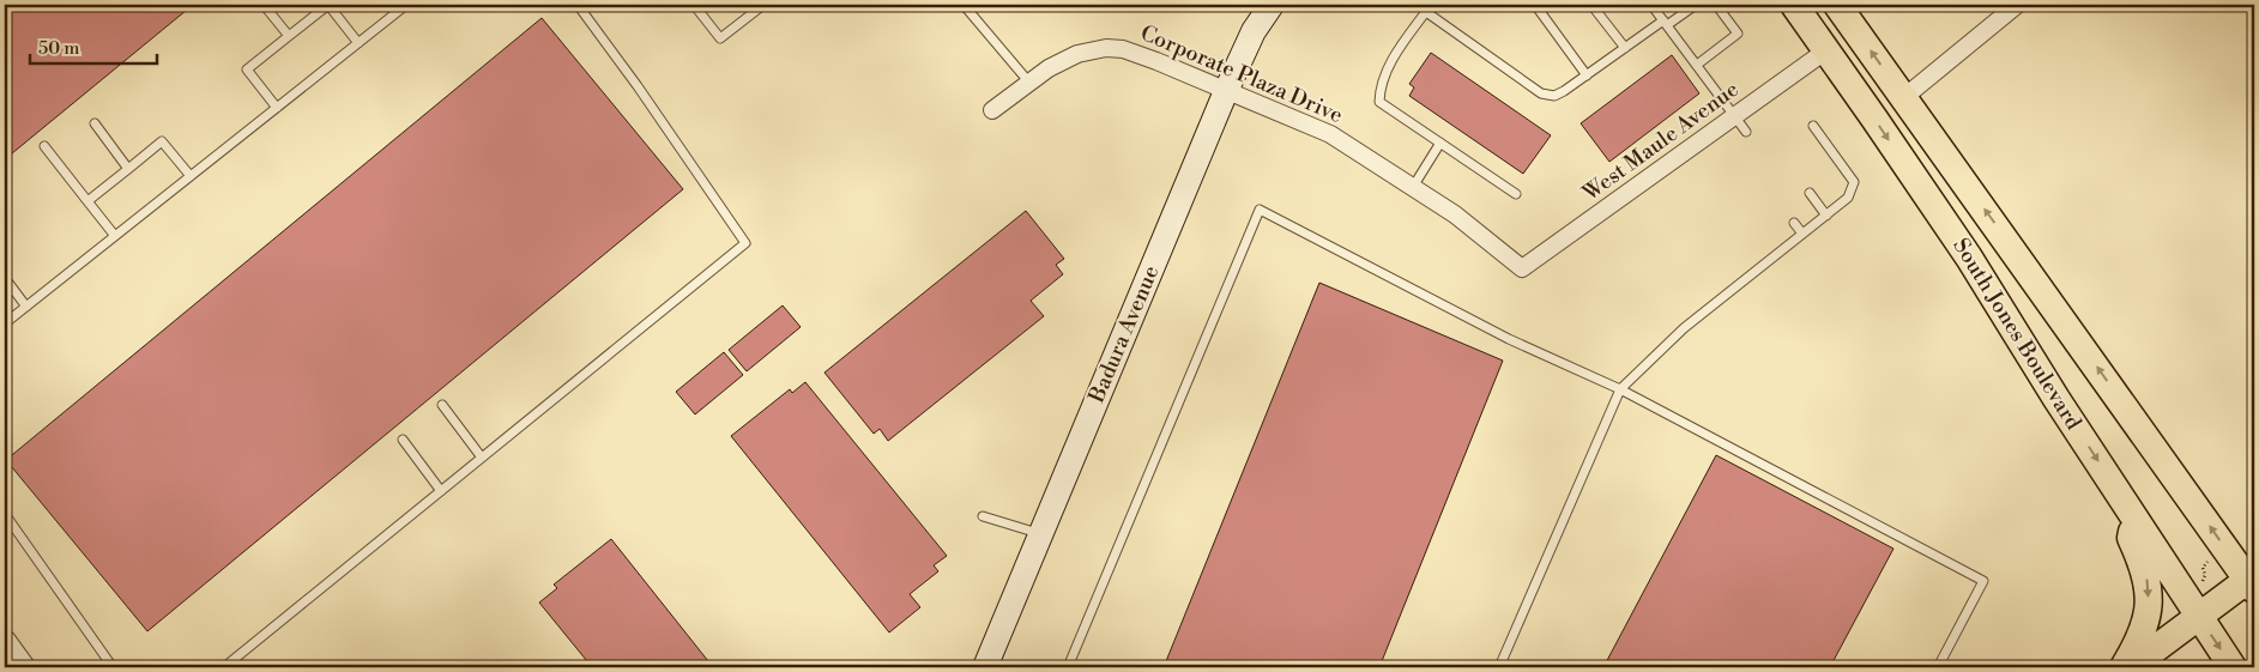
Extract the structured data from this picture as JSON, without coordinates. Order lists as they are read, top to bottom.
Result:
{
  "streets": {
    "main road": ["Badura Avenue", "South Jones Boulevard"],
    "street": ["Corporate Plaza Drive", "West Maule Avenue"]
  },
  "crossings": [
    ["Corporate Plaza Drive", "West Maule Avenue"],
    ["Corporate Plaza Drive", "Badura Avenue"],
    ["West Maule Avenue", "South Jones Boulevard"]
  ],
  "scale_bar": "50 m"
}
